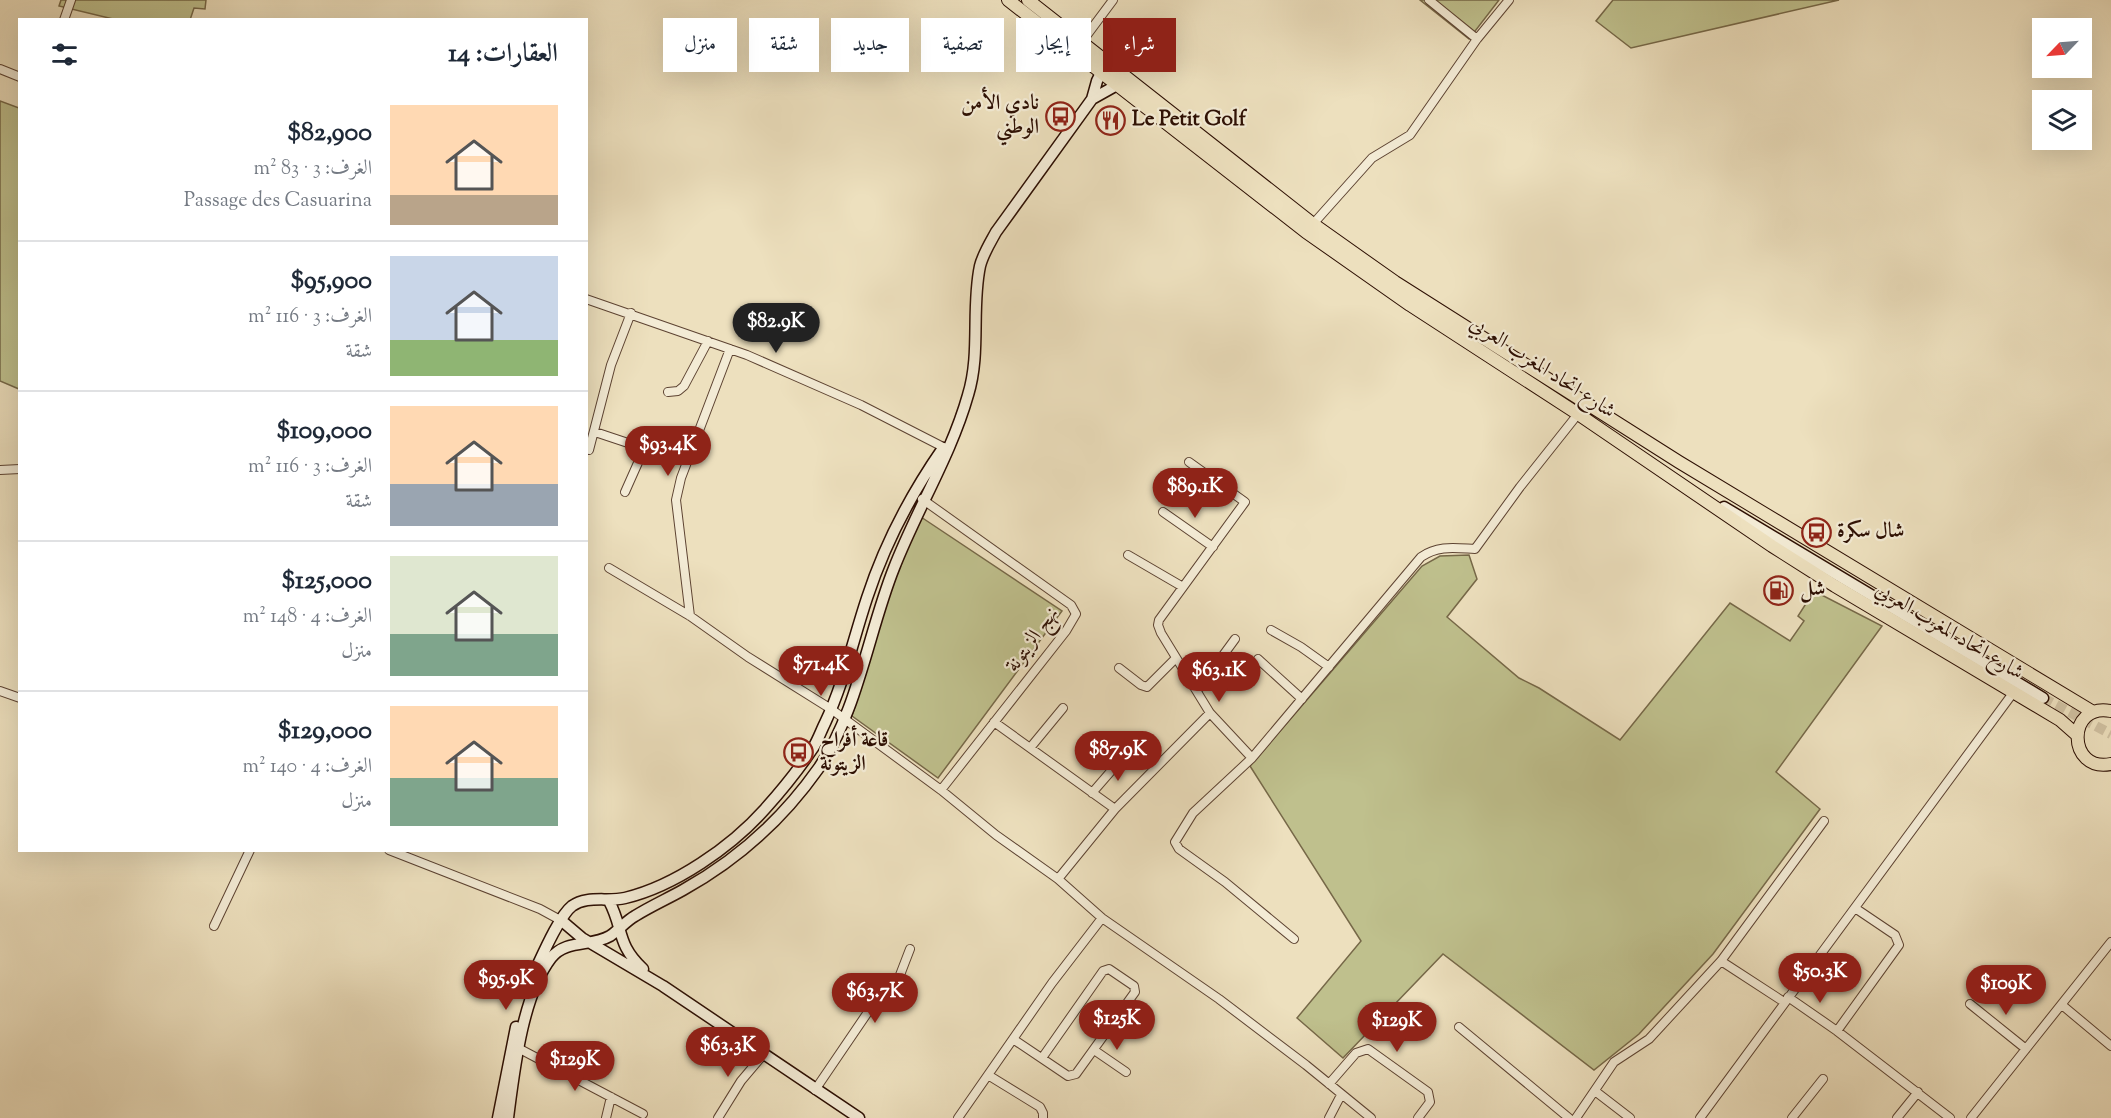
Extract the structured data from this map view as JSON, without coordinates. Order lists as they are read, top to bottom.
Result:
{
  "streets": {
    "main road": ["شارع اتحاد المغرب العربي"],
    "street": ["نهج الزيتونة"]
  },
  "places": {
    "bus stop": ["نادي الأمن الوطني", "شال سكرة", "قاعة أفراح الزيتونة"],
    "restaurant": ["Le Petit Golf"],
    "fuel station": ["شل"]
  },
  "north": "bottom left",
  "page": {
    "chip": [
      "شراء",
      "إيجار",
      "تصفية",
      "جديد",
      "شقة",
      "منزل"
    ],
    "heading": "العقارات: 14",
    "list": [
      {
        "name": "$82,900",
        "note": "الغرف: 3 · 83 m² · Passage des Casuarina"
      },
      {
        "name": "$95,900",
        "note": "الغرف: 3 · 116 m² · شقة"
      },
      {
        "name": "$109,000",
        "note": "الغرف: 3 · 116 m² · شقة"
      },
      {
        "name": "$125,000",
        "note": "الغرف: 4 · 148 m² · منزل"
      },
      {
        "name": "$129,000",
        "note": "الغرف: 4 · 140 m² · منزل"
      }
    ],
    "price": [
      "$82.9K",
      "$93.4K",
      "$89.1K",
      "$71.4K",
      "$63.1K",
      "$87.9K",
      "$50.3K",
      "$95.9K",
      "$109K",
      "$63.7K",
      "$125K",
      "$129K",
      "$63.3K",
      "$129K"
    ]
  }
}
